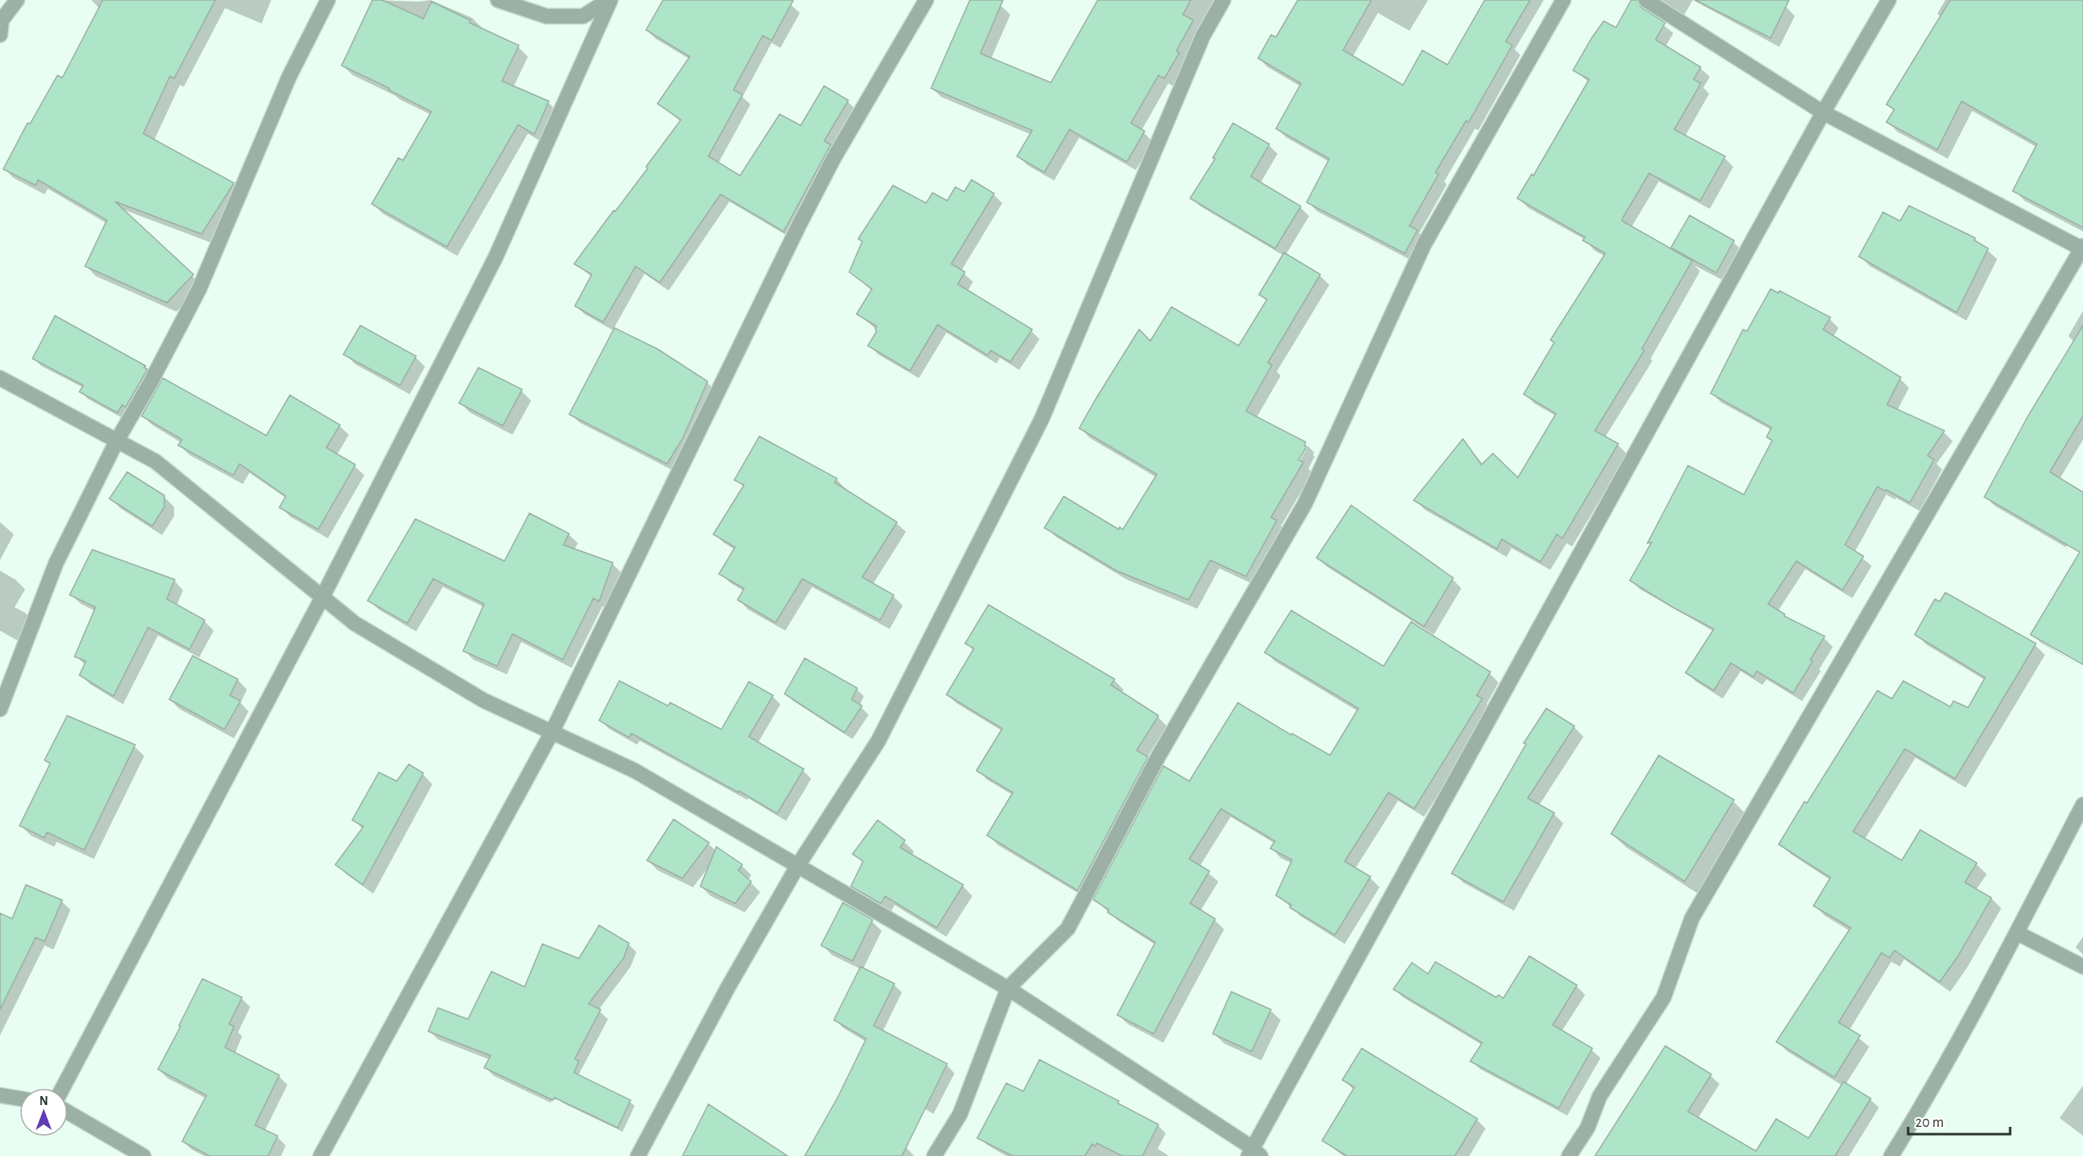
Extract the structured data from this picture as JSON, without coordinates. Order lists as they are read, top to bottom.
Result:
{
  "scale_bar": "20 m",
  "north": "top"
}
